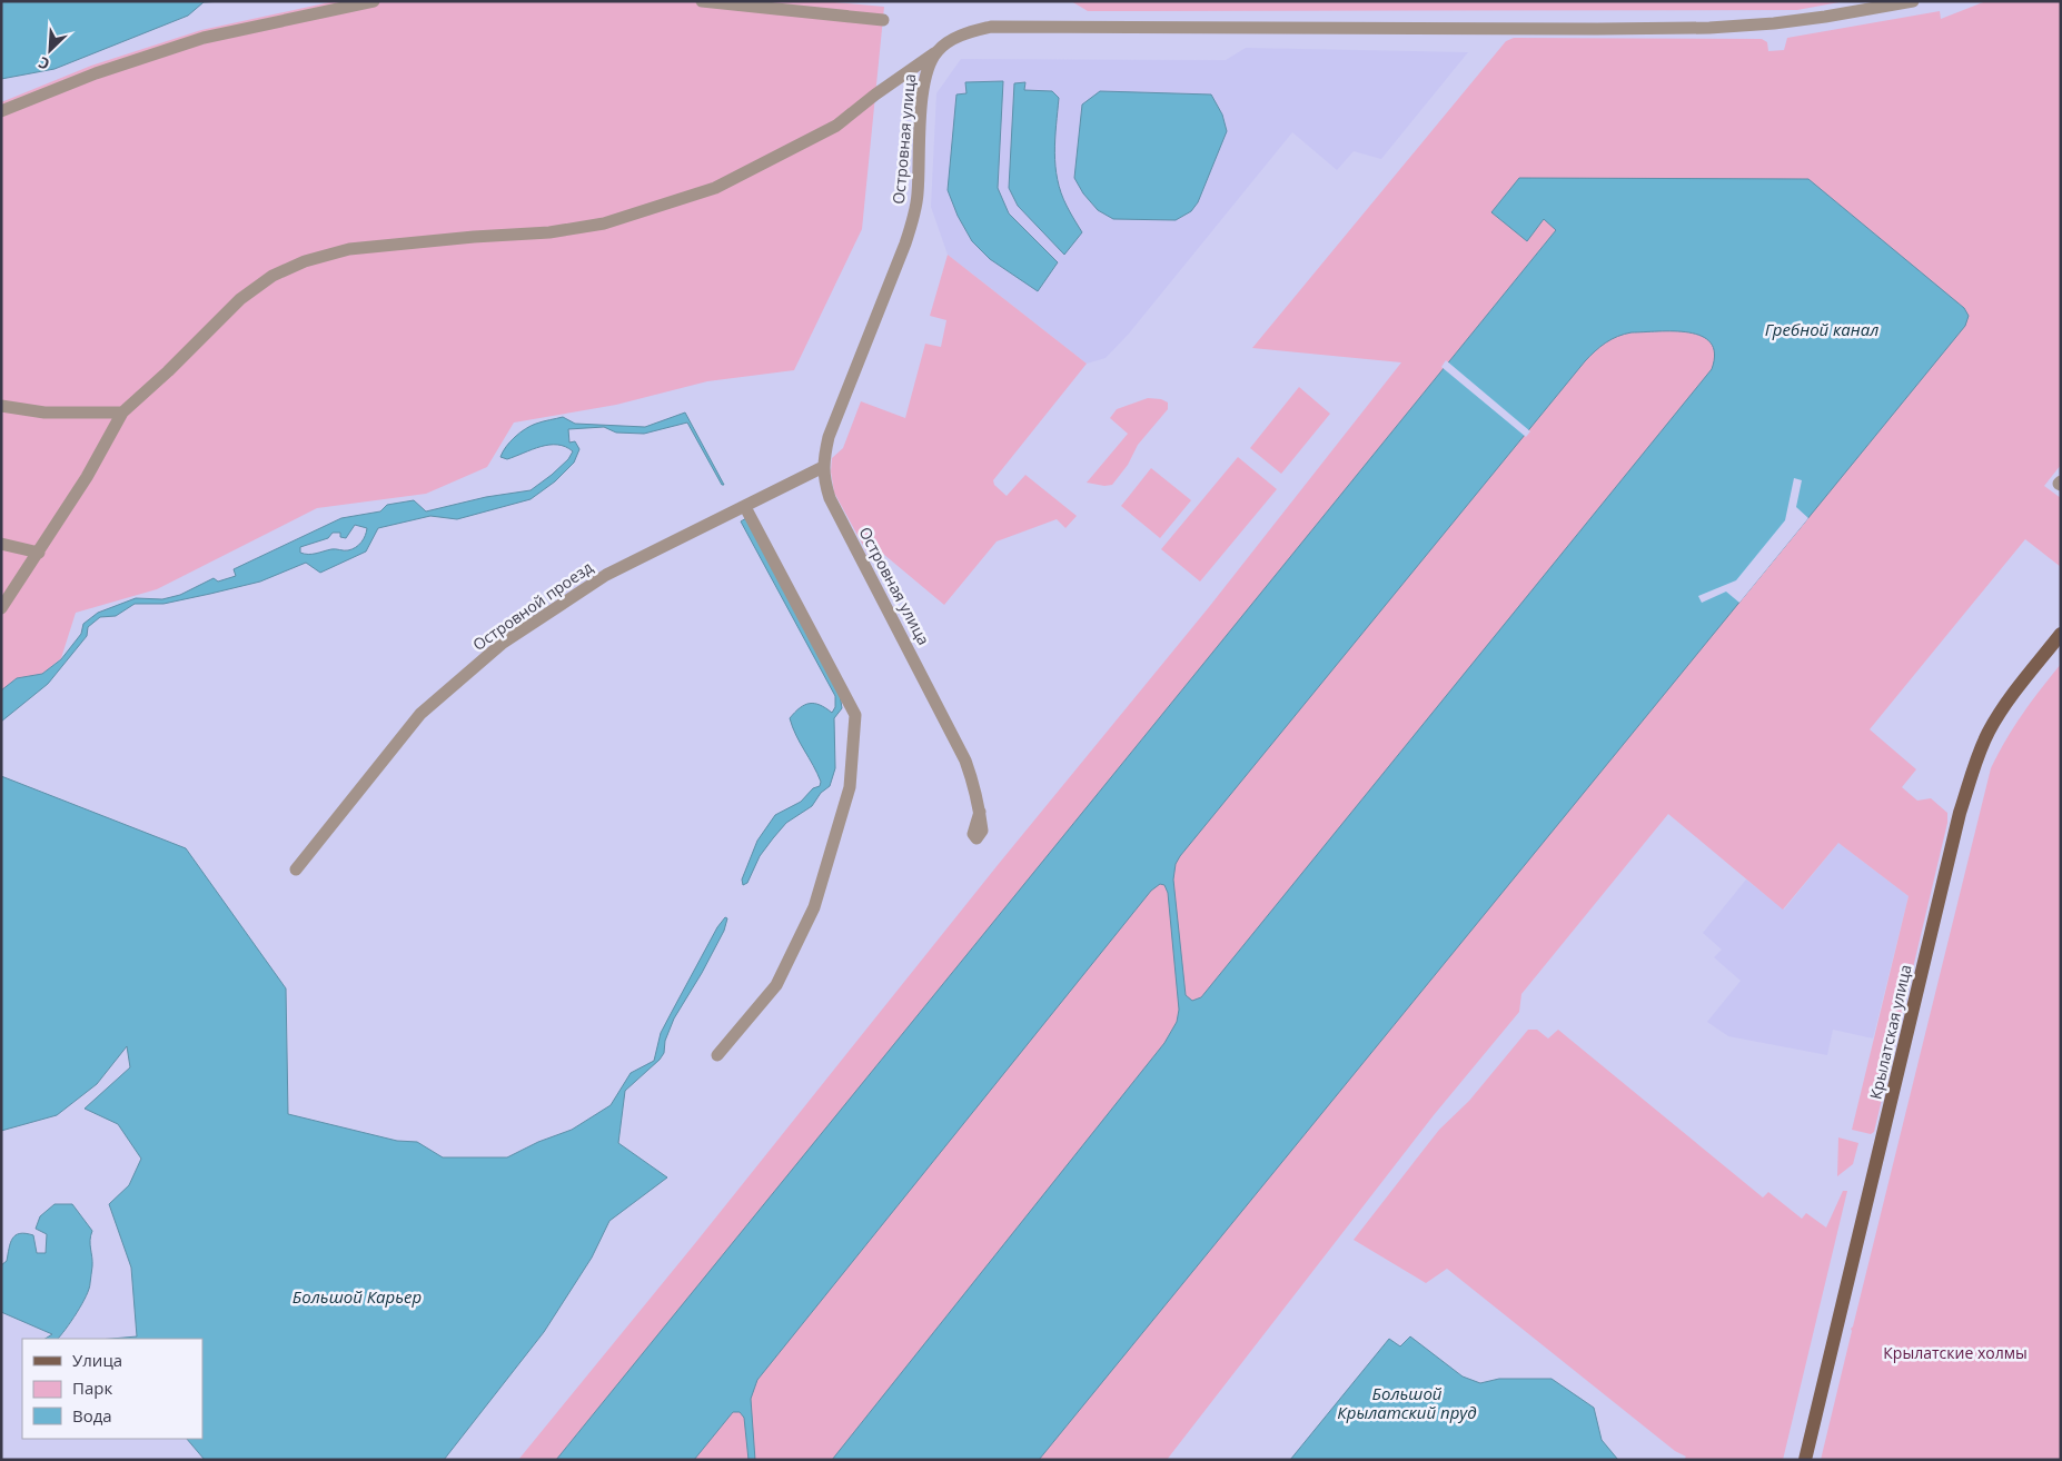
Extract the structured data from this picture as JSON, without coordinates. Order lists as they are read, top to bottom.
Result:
{
  "streets": {
    "main road": ["Крылатская улица"],
    "street": ["Островная улица", "Островной проезд"]
  },
  "crossings": [
    ["Островная улица", "Островной проезд"]
  ],
  "water": ["Гребной канал", "Большой Карьер", "Большой Крылатский пруд"],
  "parks": ["Крылатские холмы"],
  "legend": ["Улица", "Парк", "Вода"],
  "north": "bottom left"
}
